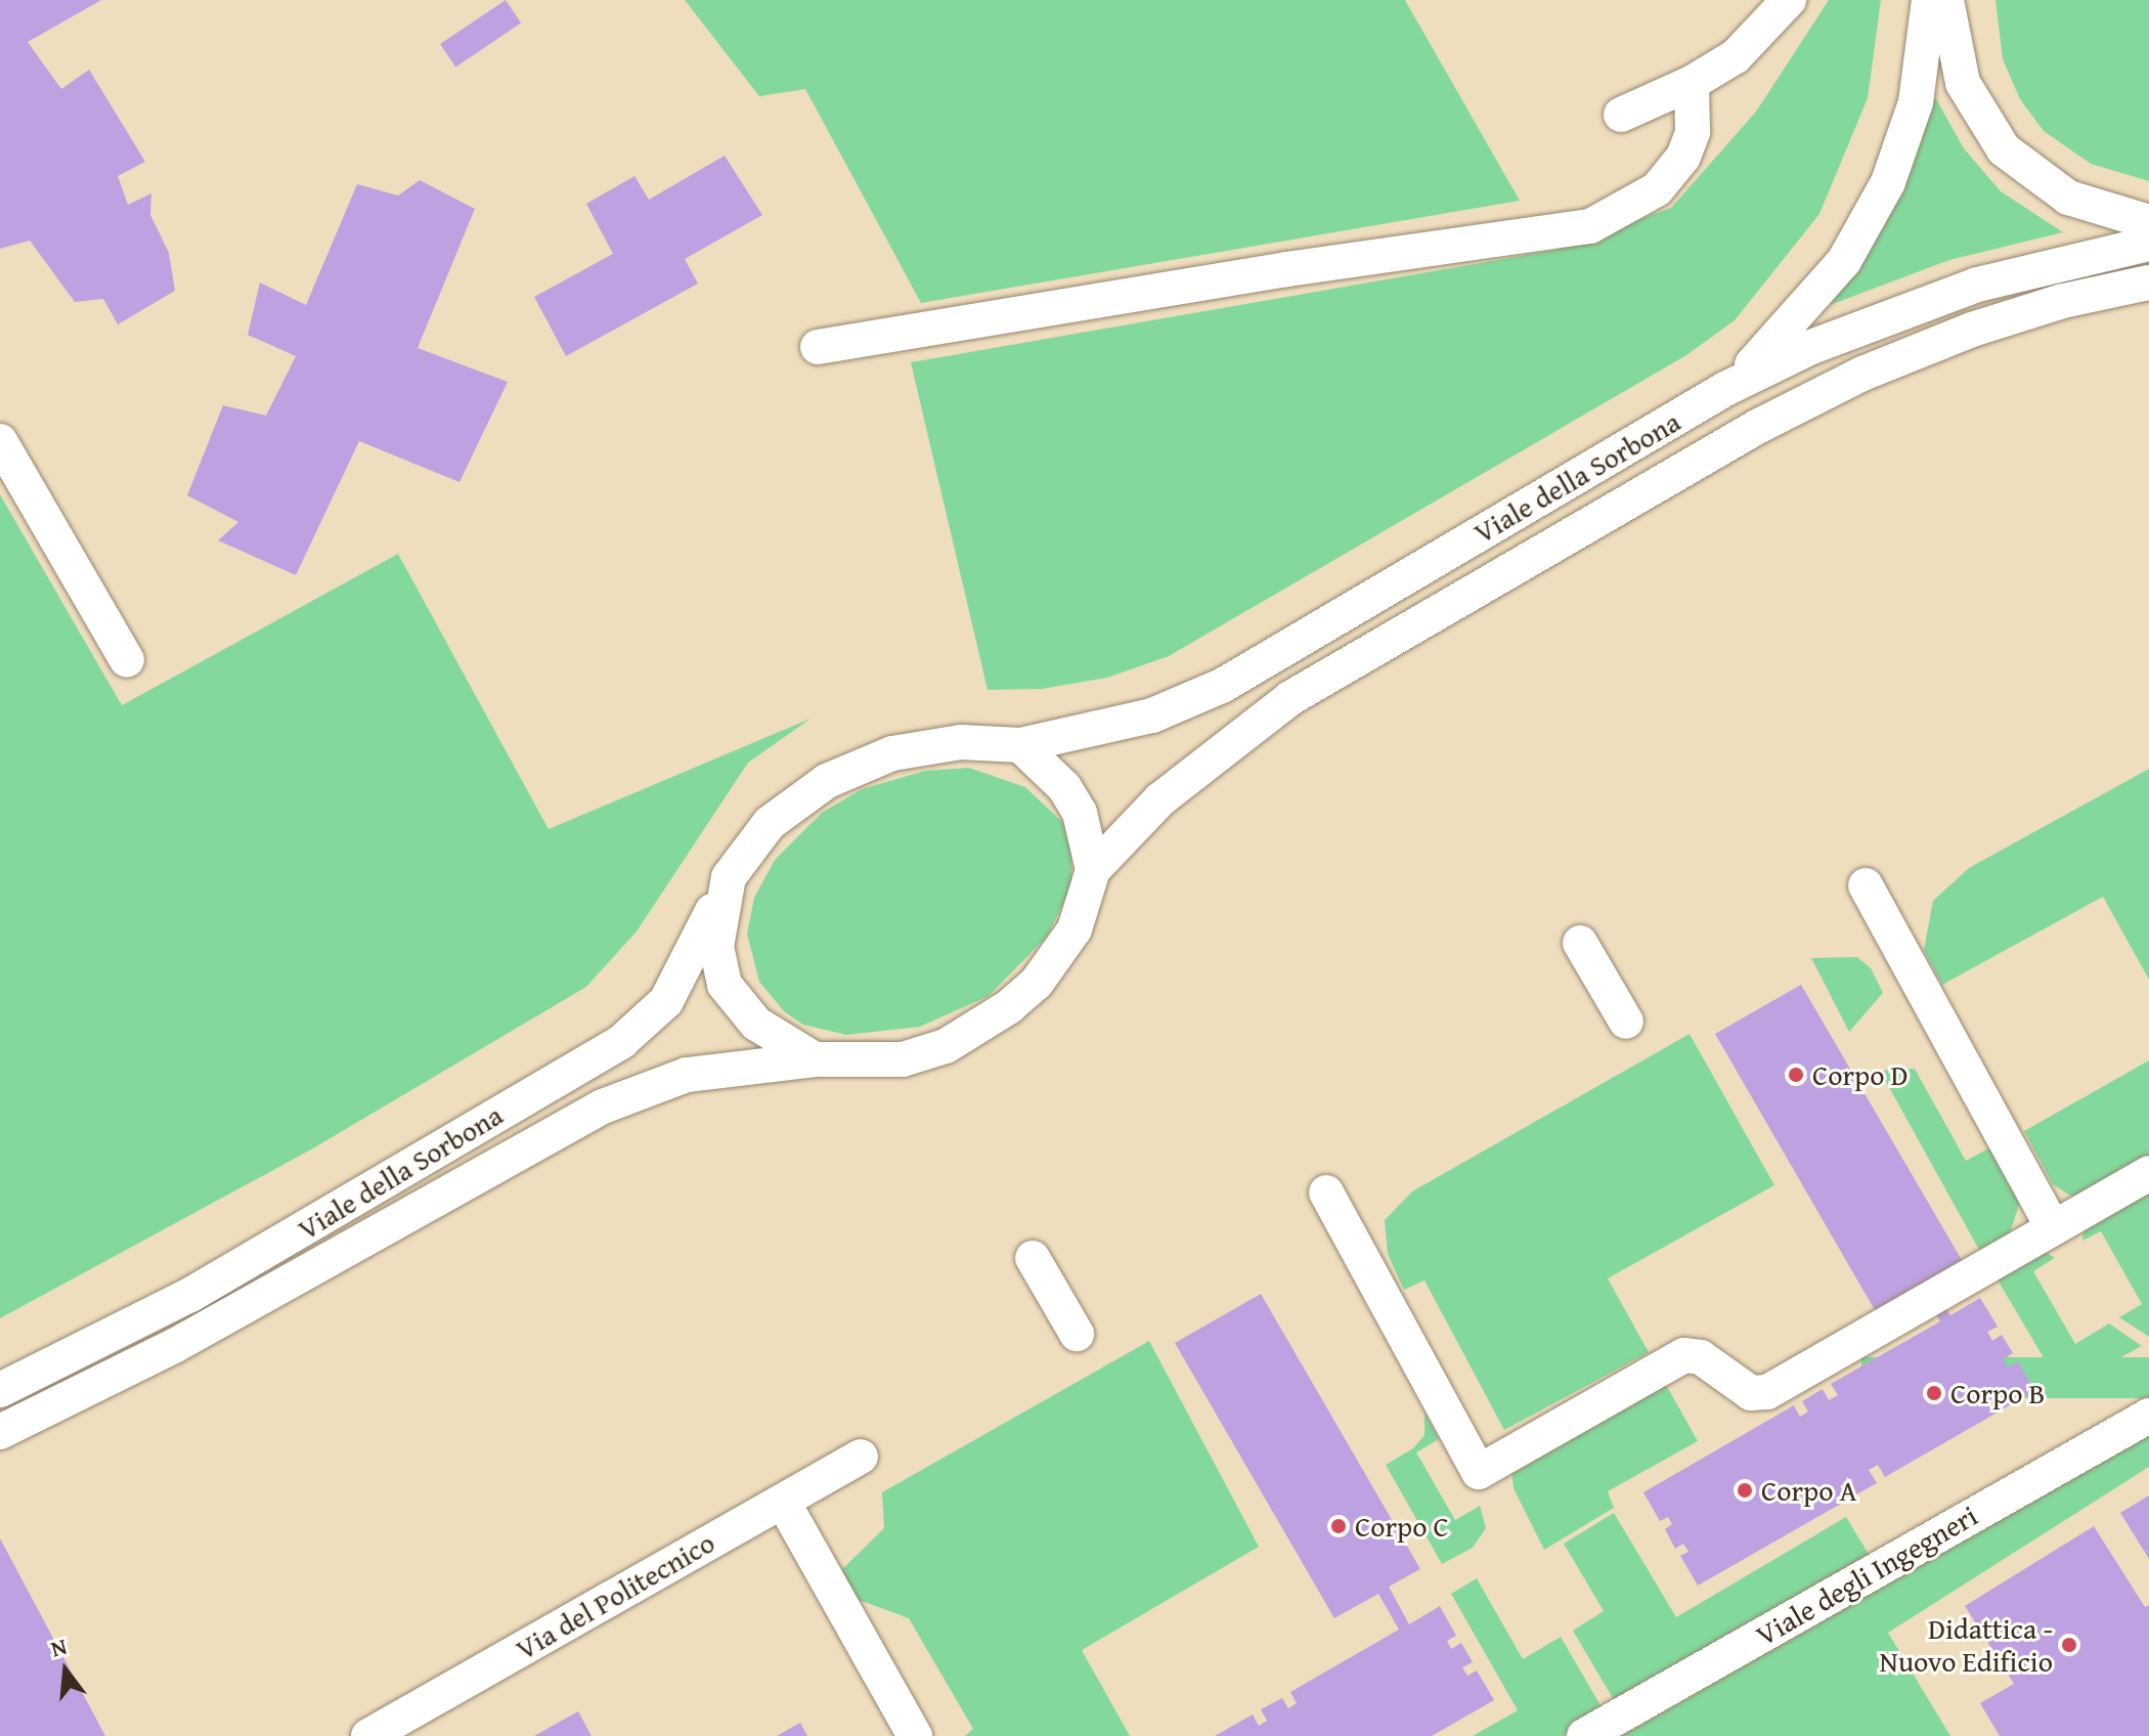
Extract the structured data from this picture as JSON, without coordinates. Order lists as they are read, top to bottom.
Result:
{
  "streets": {
    "street": ["Viale della Sorbona", "Viale degli Ingegneri", "Via del Politecnico"]
  },
  "places": [
    "Corpo D",
    "Corpo B",
    "Corpo A",
    "Corpo C",
    "Didattica - Nuovo Edificio"
  ],
  "north": "top"
}
